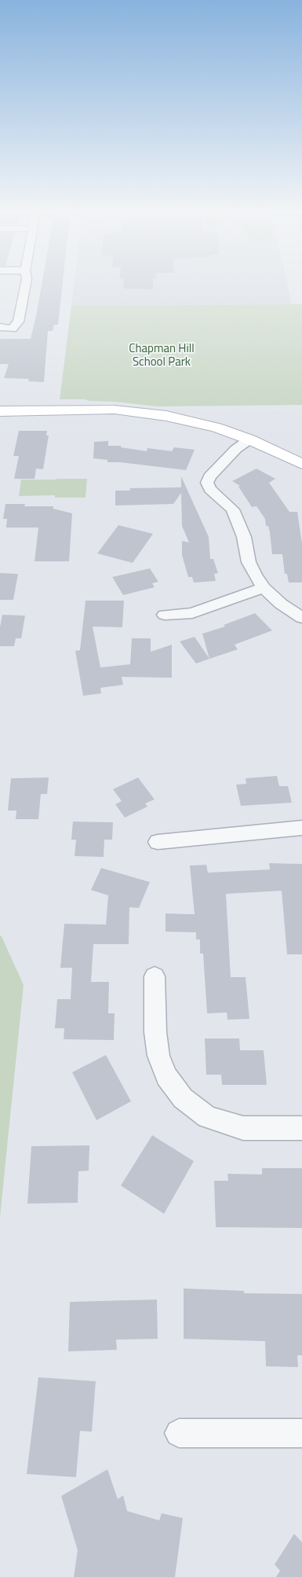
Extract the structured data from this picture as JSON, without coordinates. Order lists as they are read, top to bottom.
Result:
{
  "parks": ["Chapman Hill School Park"]
}
